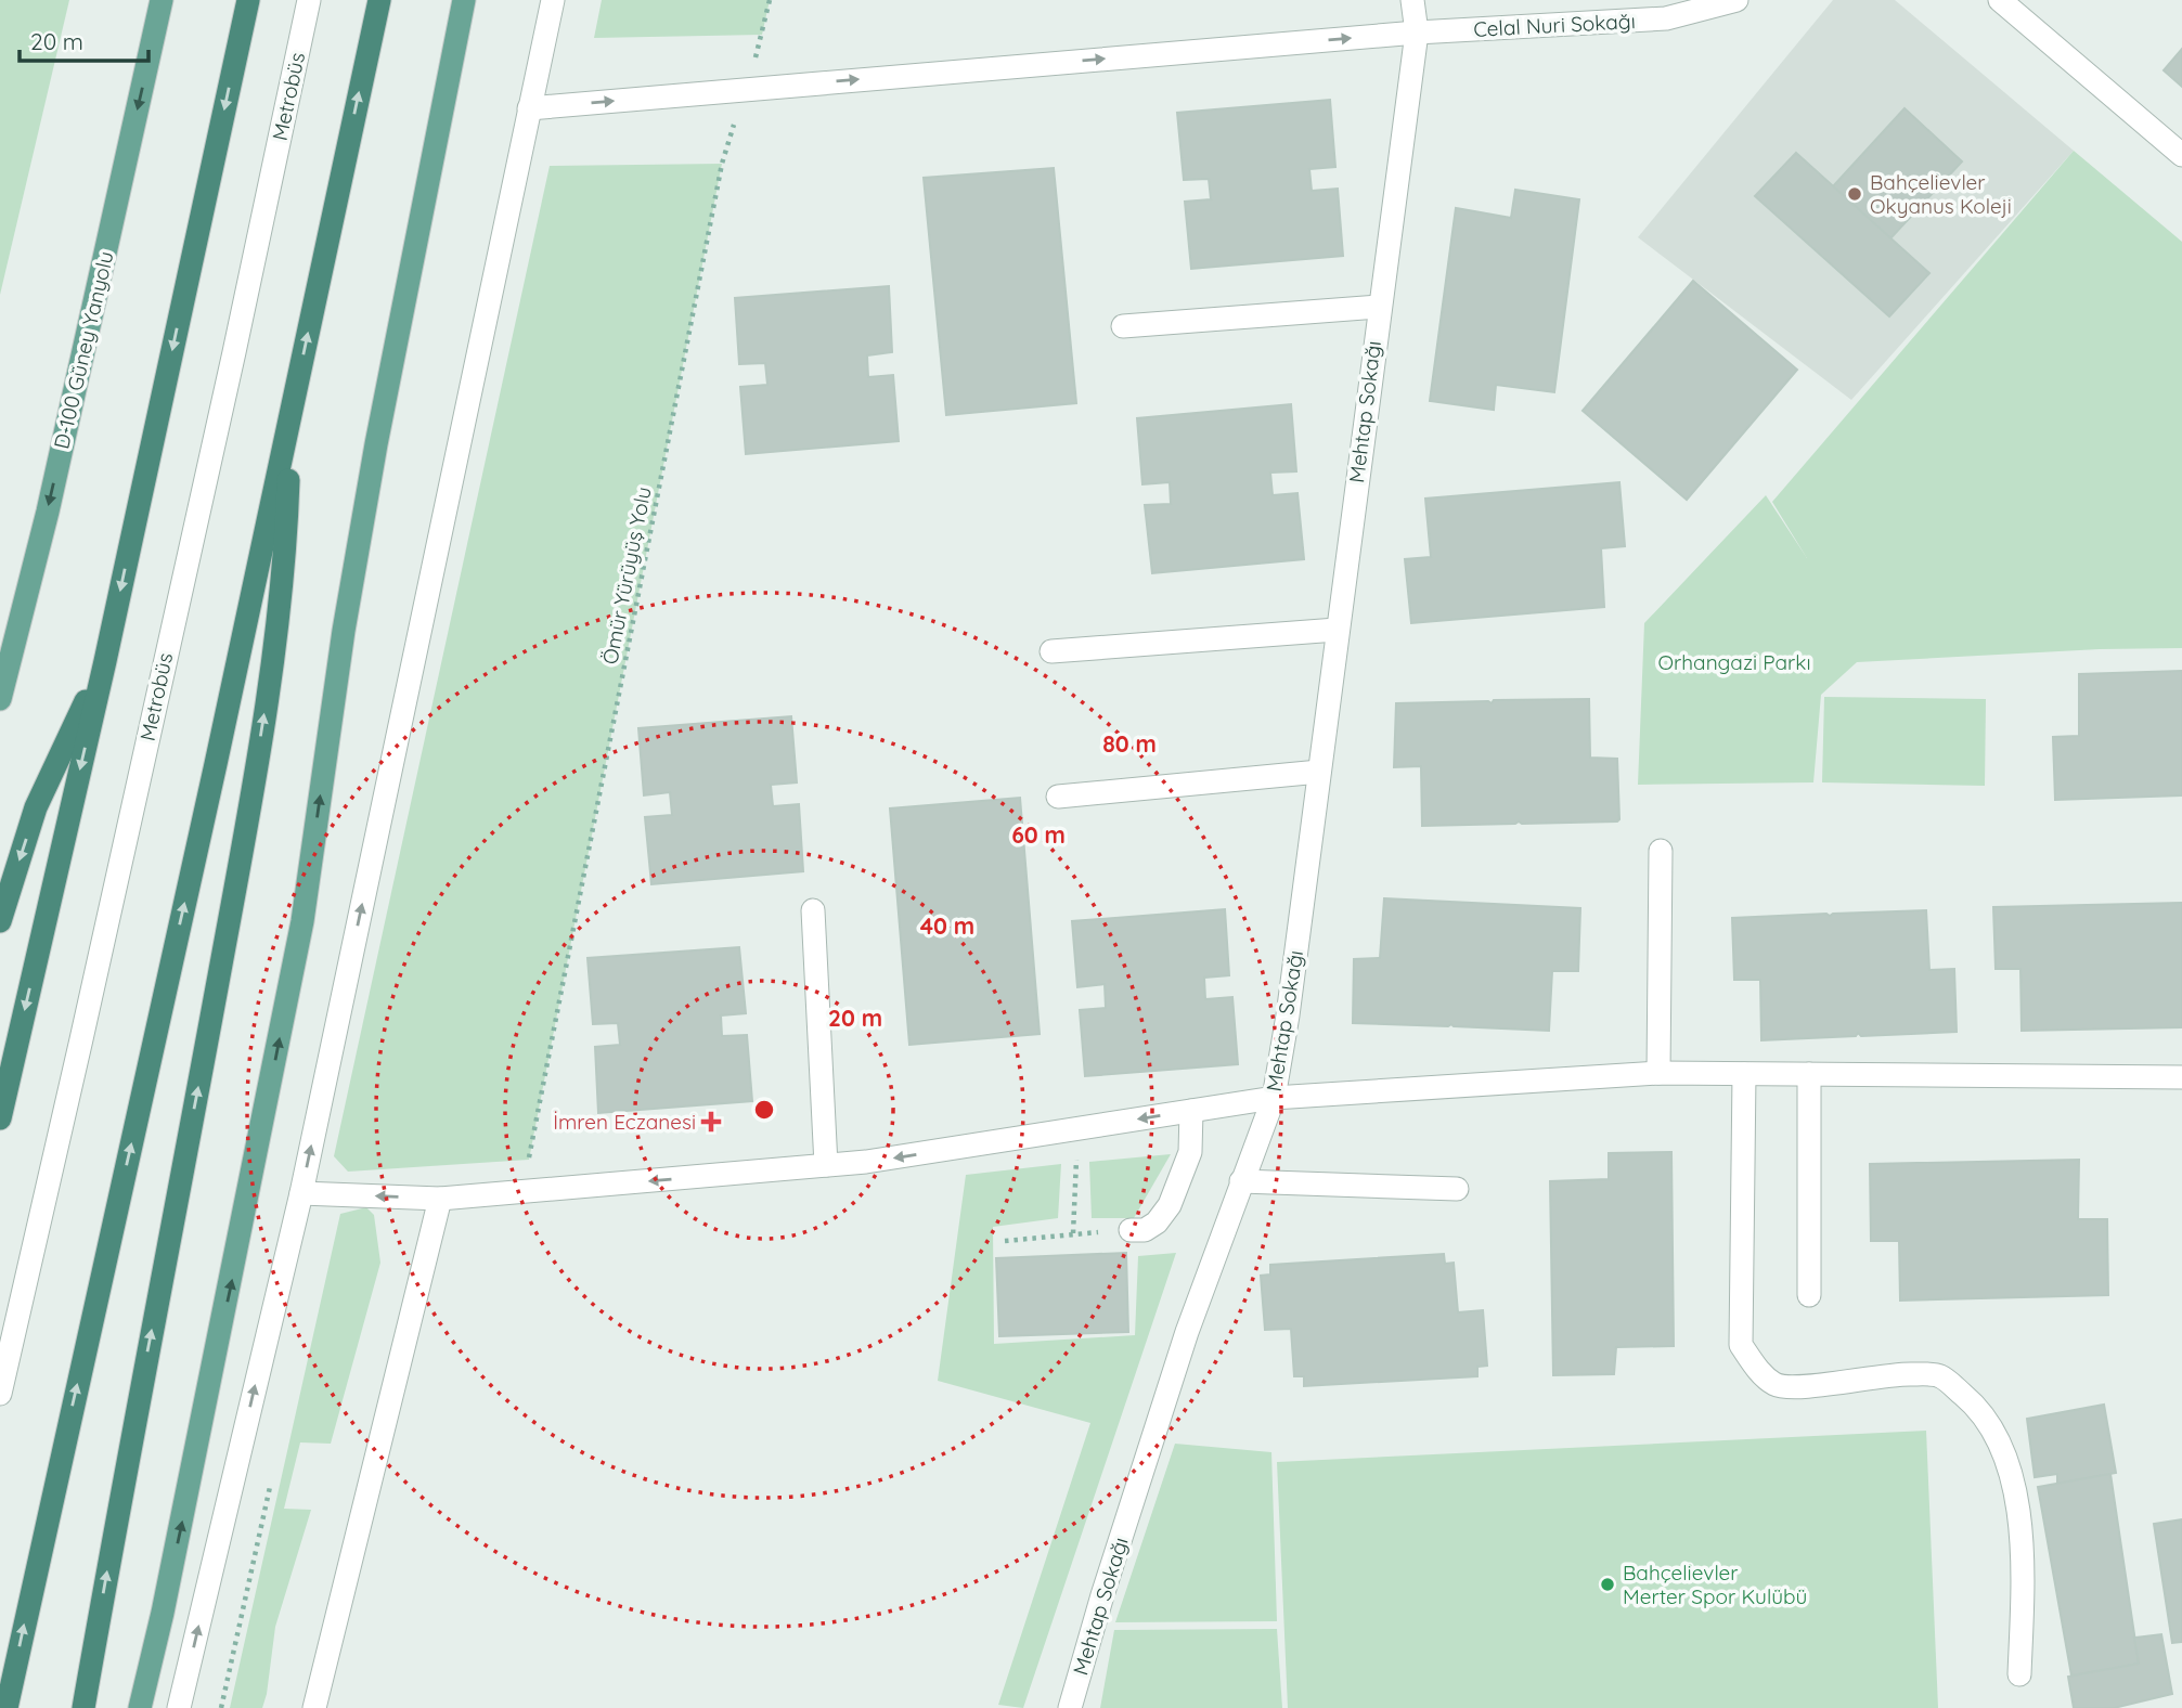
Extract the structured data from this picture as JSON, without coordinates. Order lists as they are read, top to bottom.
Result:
{
  "streets": {
    "main road": ["D-100 Güney Yanyolu"],
    "street": ["Celal Nuri Sokağı", "Metrobüs", "Mehtap Sokağı"],
    "path": ["Ömür Yürüyüş Yolu"]
  },
  "crossings": [
    ["Celal Nuri Sokağı", "Mehtap Sokağı"],
    ["Celal Nuri Sokağı", "Ömür Yürüyüş Yolu"]
  ],
  "one_way": ["Celal Nuri Sokağı", "D-100 Güney Yanyolu"],
  "parks": ["Orhangazi Parkı"],
  "places": {
    "other": ["Bahçelievler Okyanus Koleji", "Bahçelievler Merter Spor Kulübü"],
    "health": ["İmren Eczanesi"]
  },
  "scale_bar": "20 m",
  "rings": [
    "80 m",
    "60 m",
    "40 m",
    "20 m"
  ]
}
